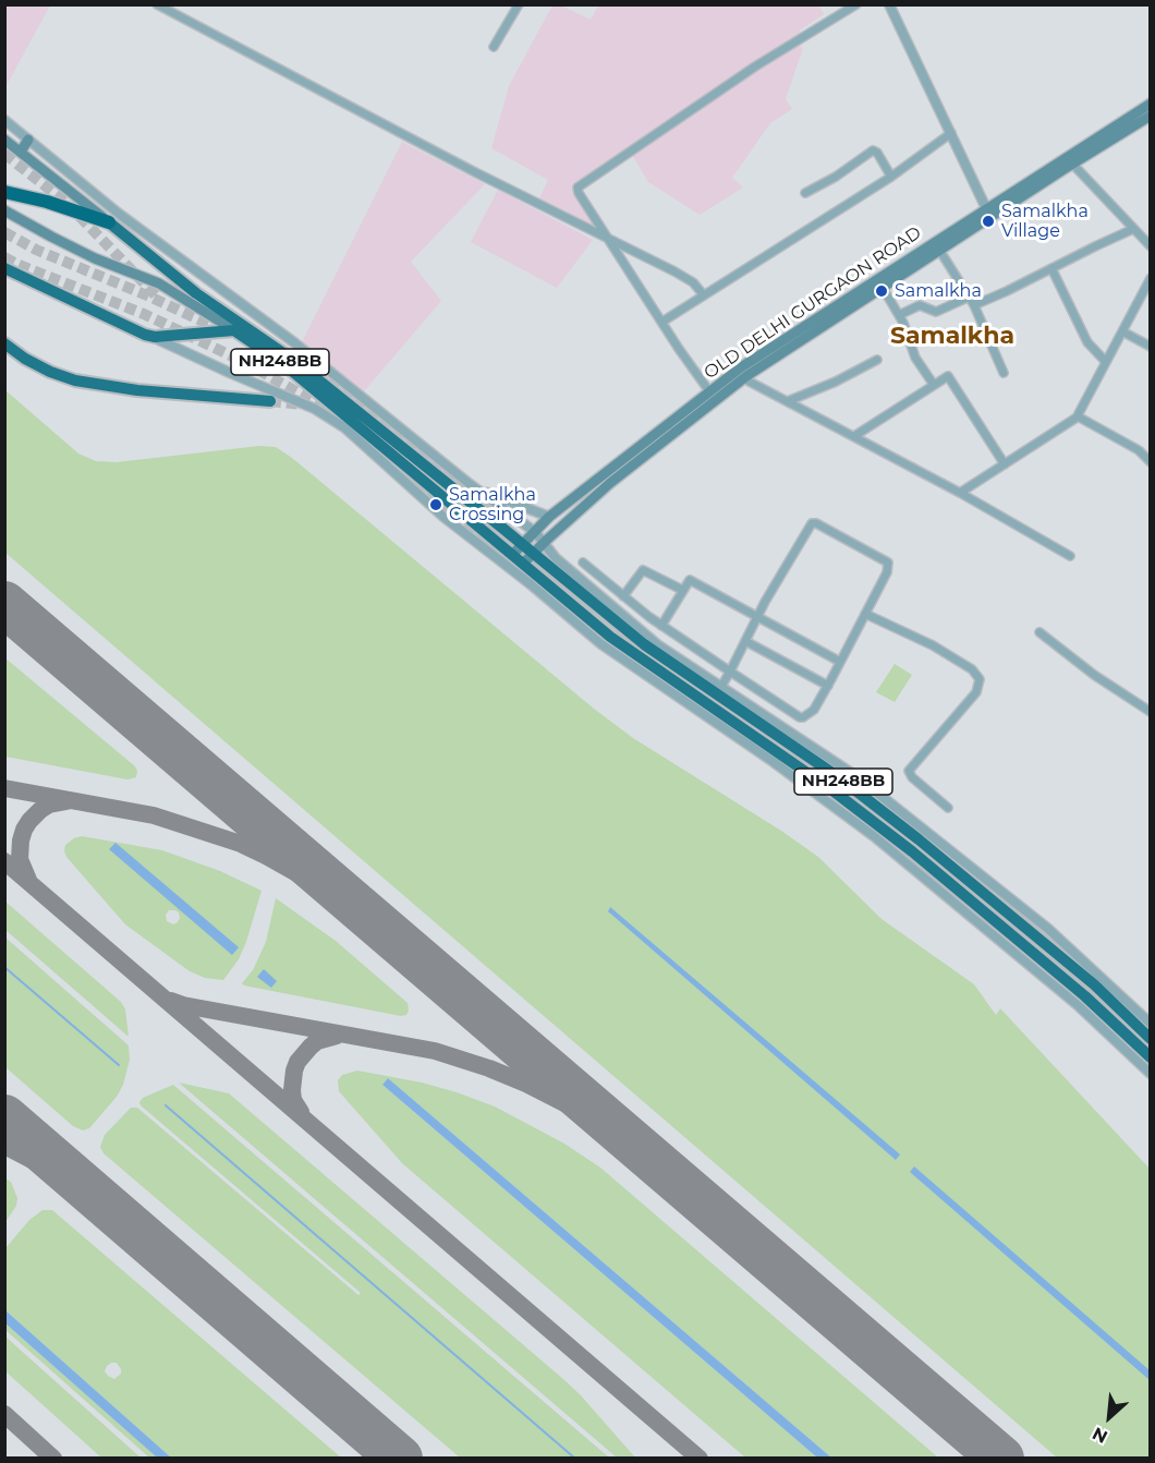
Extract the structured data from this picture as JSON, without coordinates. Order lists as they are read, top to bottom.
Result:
{
  "streets": {
    "highway": ["NH248BB"],
    "main road": ["OLD DELHI GURGAON ROAD"]
  },
  "crossings": [
    ["OLD DELHI GURGAON ROAD", "NH248BB"]
  ],
  "districts": ["Samalkha"],
  "places": ["Samalkha Village", "Samalkha", "Samalkha Crossing"],
  "north": "bottom left"
}
